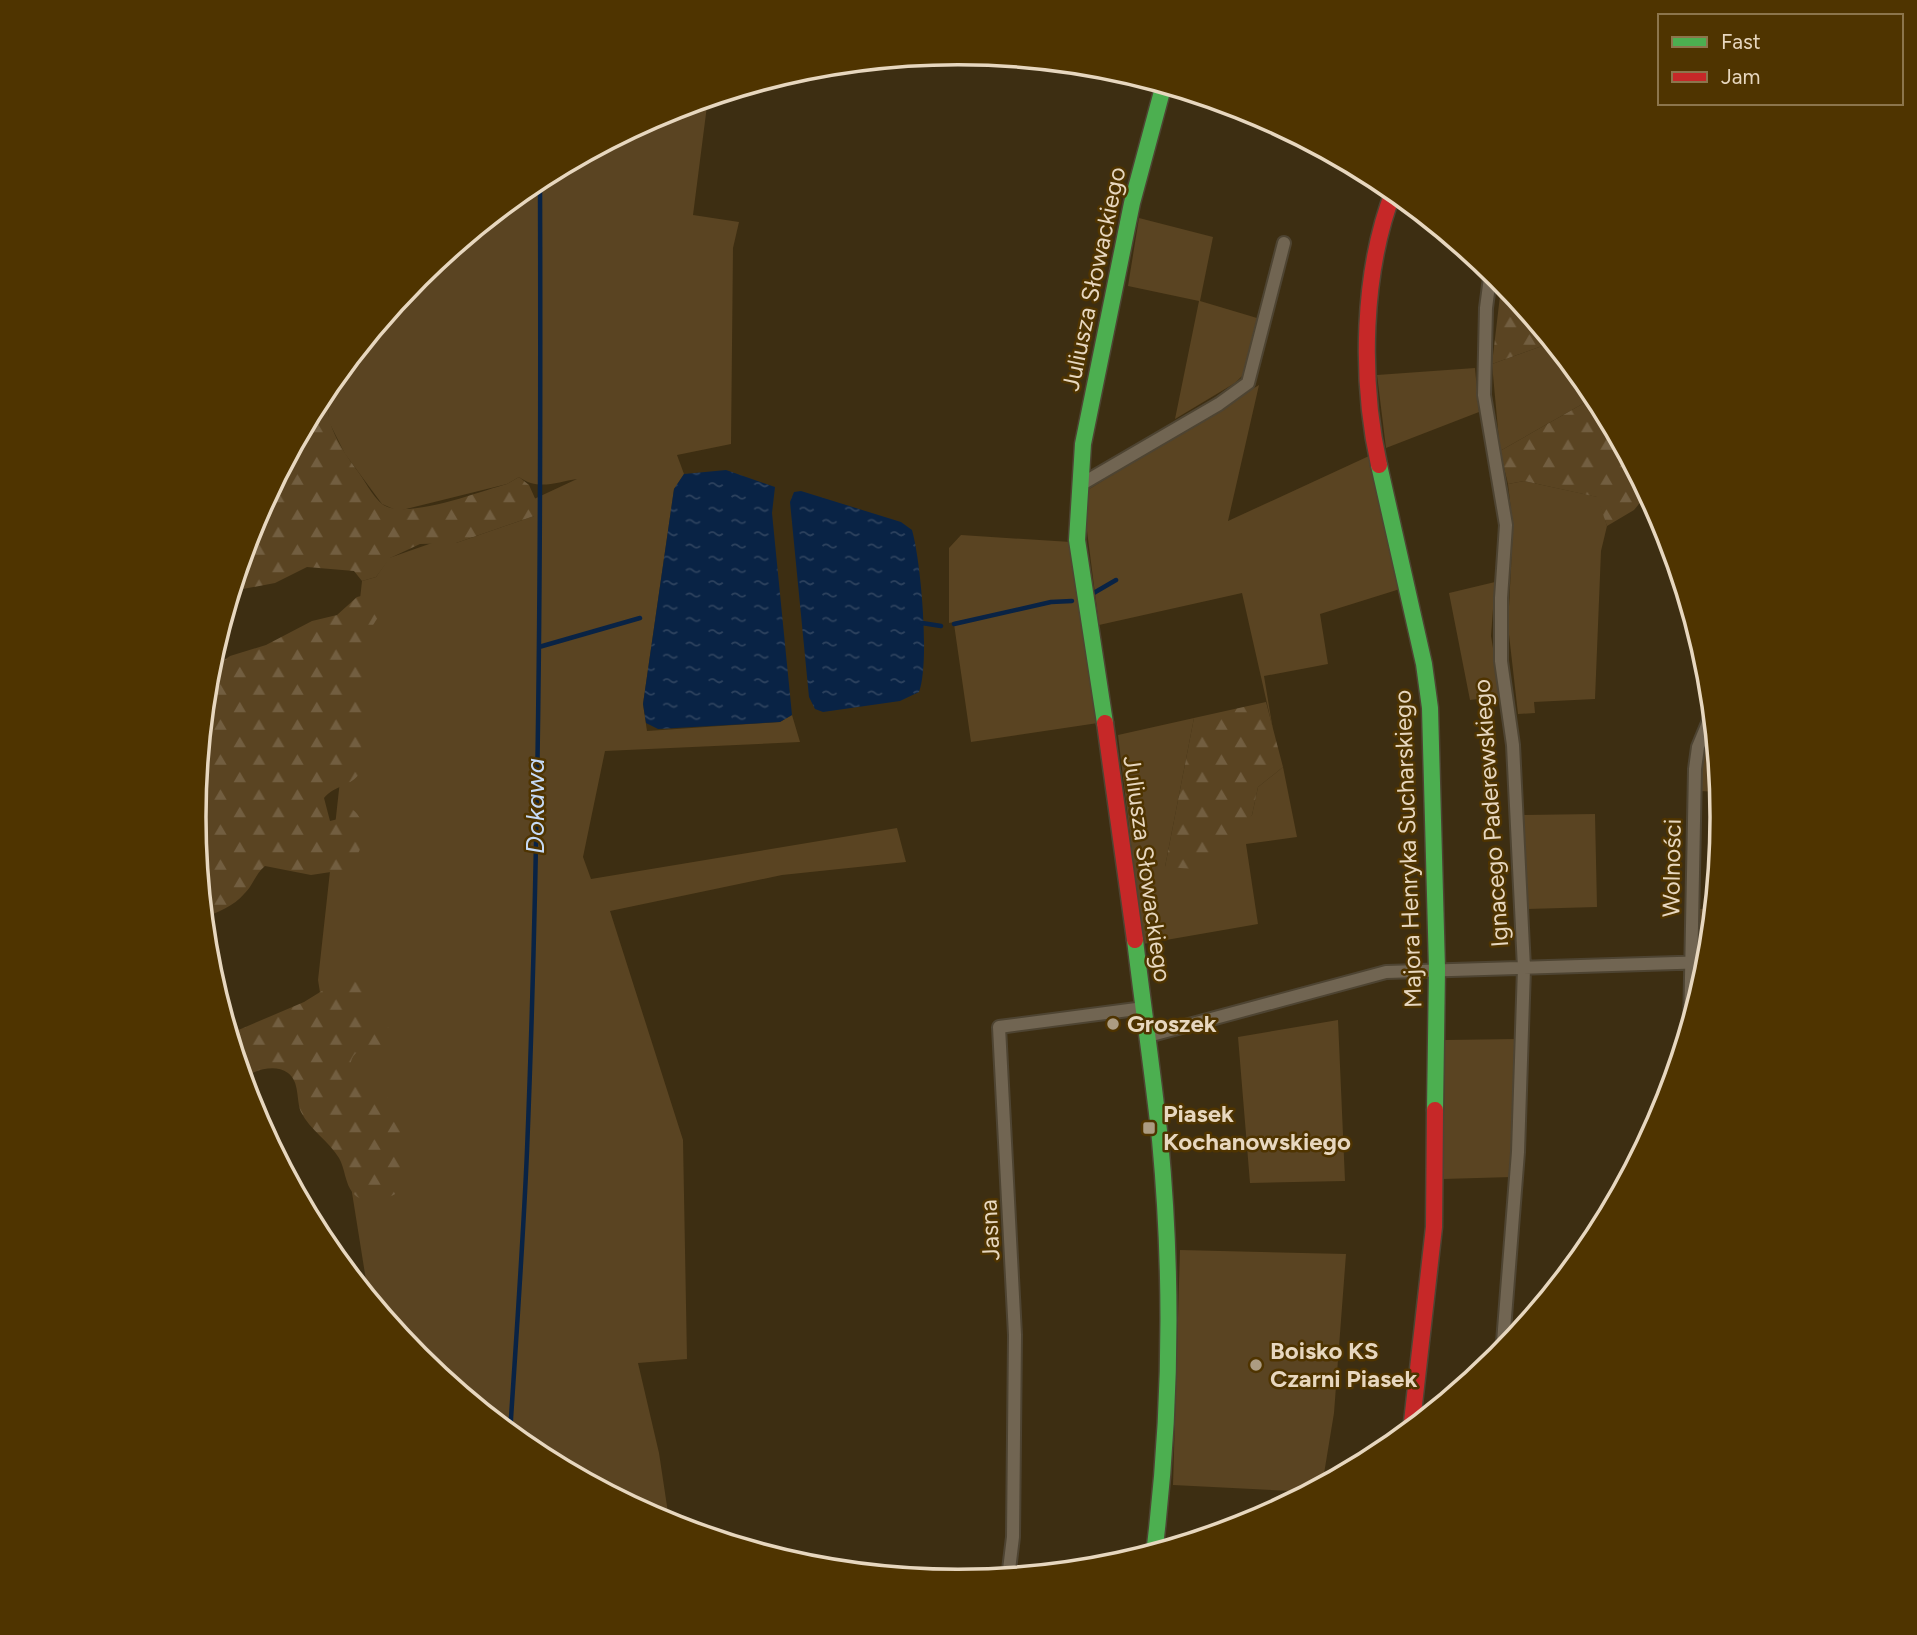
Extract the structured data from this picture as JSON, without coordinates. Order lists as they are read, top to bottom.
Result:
{
  "streets": {
    "street": [
      "Juliusza Słowackiego",
      "Ignacego Paderewskiego",
      "Majora Henryka Sucharskiego",
      "Wolności",
      "Jasna"
    ]
  },
  "crossings": [
    ["Juliusza Słowackiego", "Jasna"]
  ],
  "water": ["Dokawa"],
  "places": {
    "other": ["Groszek", "Boisko KS Czarni Piasek"],
    "transit": ["Piasek Kochanowskiego"]
  },
  "legend": ["Fast", "Jam"]
}
